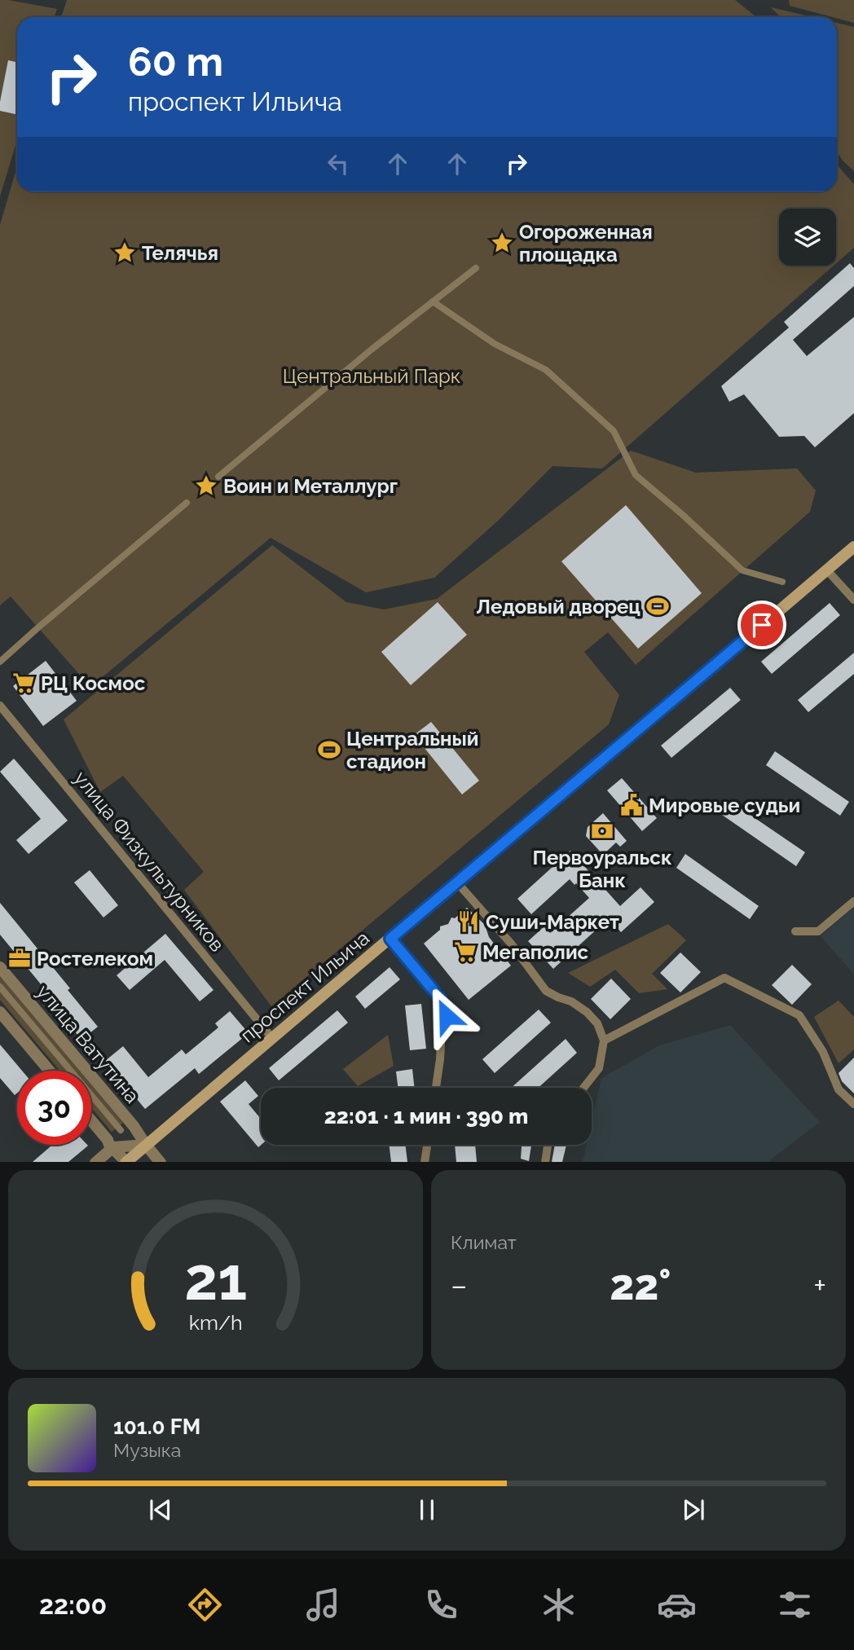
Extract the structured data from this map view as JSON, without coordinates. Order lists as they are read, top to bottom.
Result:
{
  "streets": {
    "main road": ["проспект Ильича"],
    "street": ["улица Физкультурников", "улица Ватутина"]
  },
  "crossings": [
    ["улица Физкультурников", "проспект Ильича"],
    ["проспект Ильича", "улица Ватутина"]
  ],
  "parks": ["Центральный Парк"],
  "places": {
    "place": ["Огороженная площадка", "Телячья", "Воин и Металлург"],
    "sports": ["Ледовый дворец", "Центральный стадион"],
    "supermarket": ["РЦ Космос", "Мегаполис"],
    "public building": ["Мировые судьи"],
    "bank": ["Первоуральск Банк"],
    "restaurant": ["Суши-Маркет"],
    "office": ["Ростелеком"]
  },
  "page": {
    "turn": ["60 m", "проспект Ильича"],
    "limit": "30",
    "trip": "22:01 · 1 мин · 390 m",
    "tile": "Климат",
    "heat": ["−", "22°", "+"],
    "song": ["101.0 FM", "Музыка"],
    "tabs": "22:00",
    "gauge": ["21", "km/h"]
  }
}
